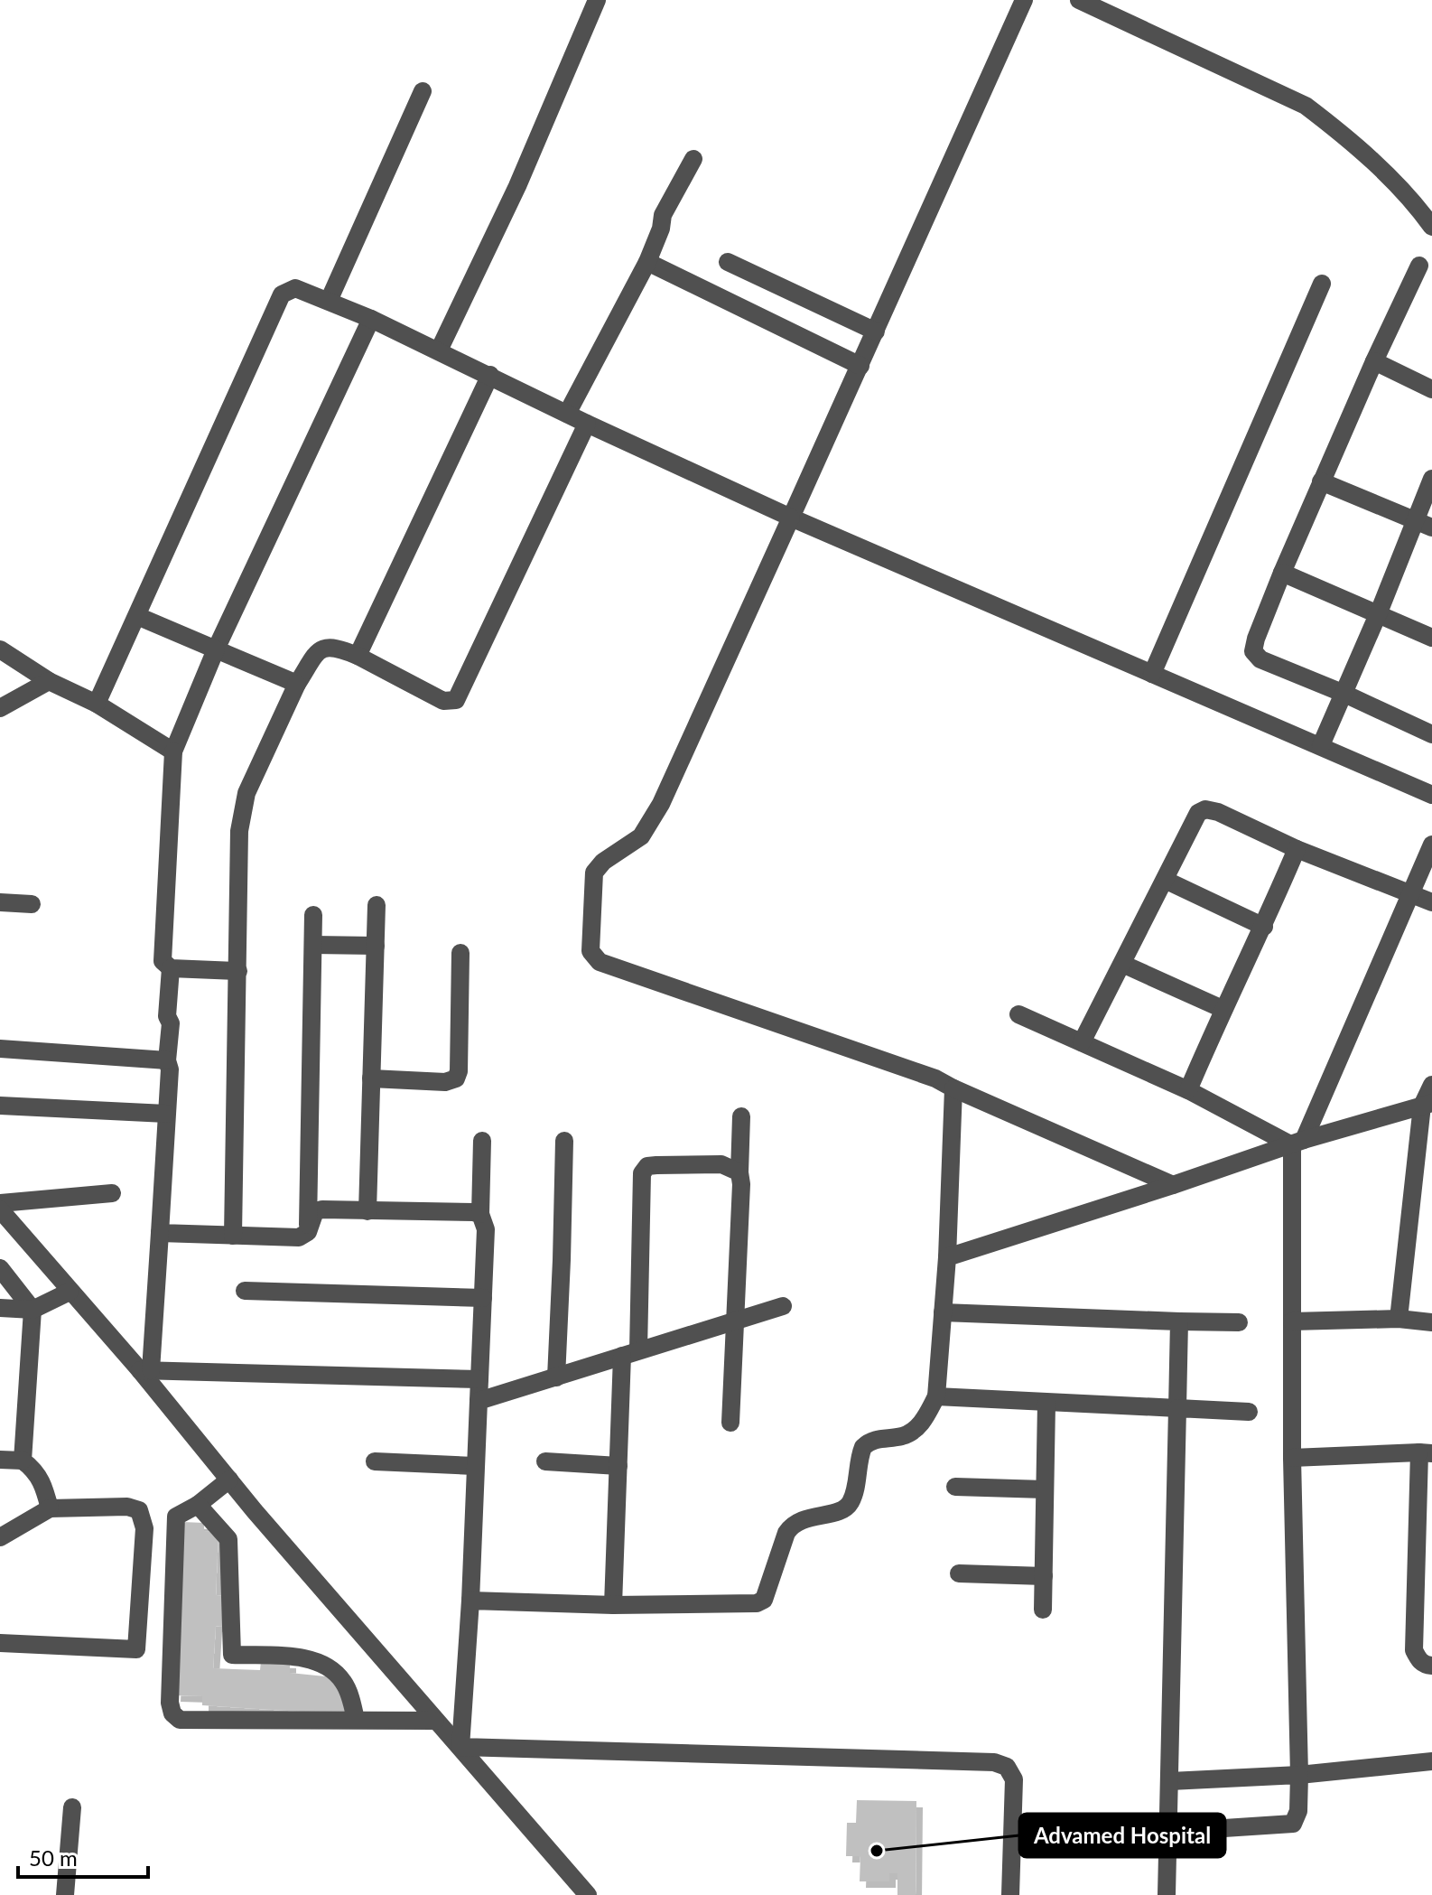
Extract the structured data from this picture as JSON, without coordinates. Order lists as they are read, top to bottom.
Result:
{
  "places": ["Advamed Hospital"],
  "scale_bar": "50 m"
}
